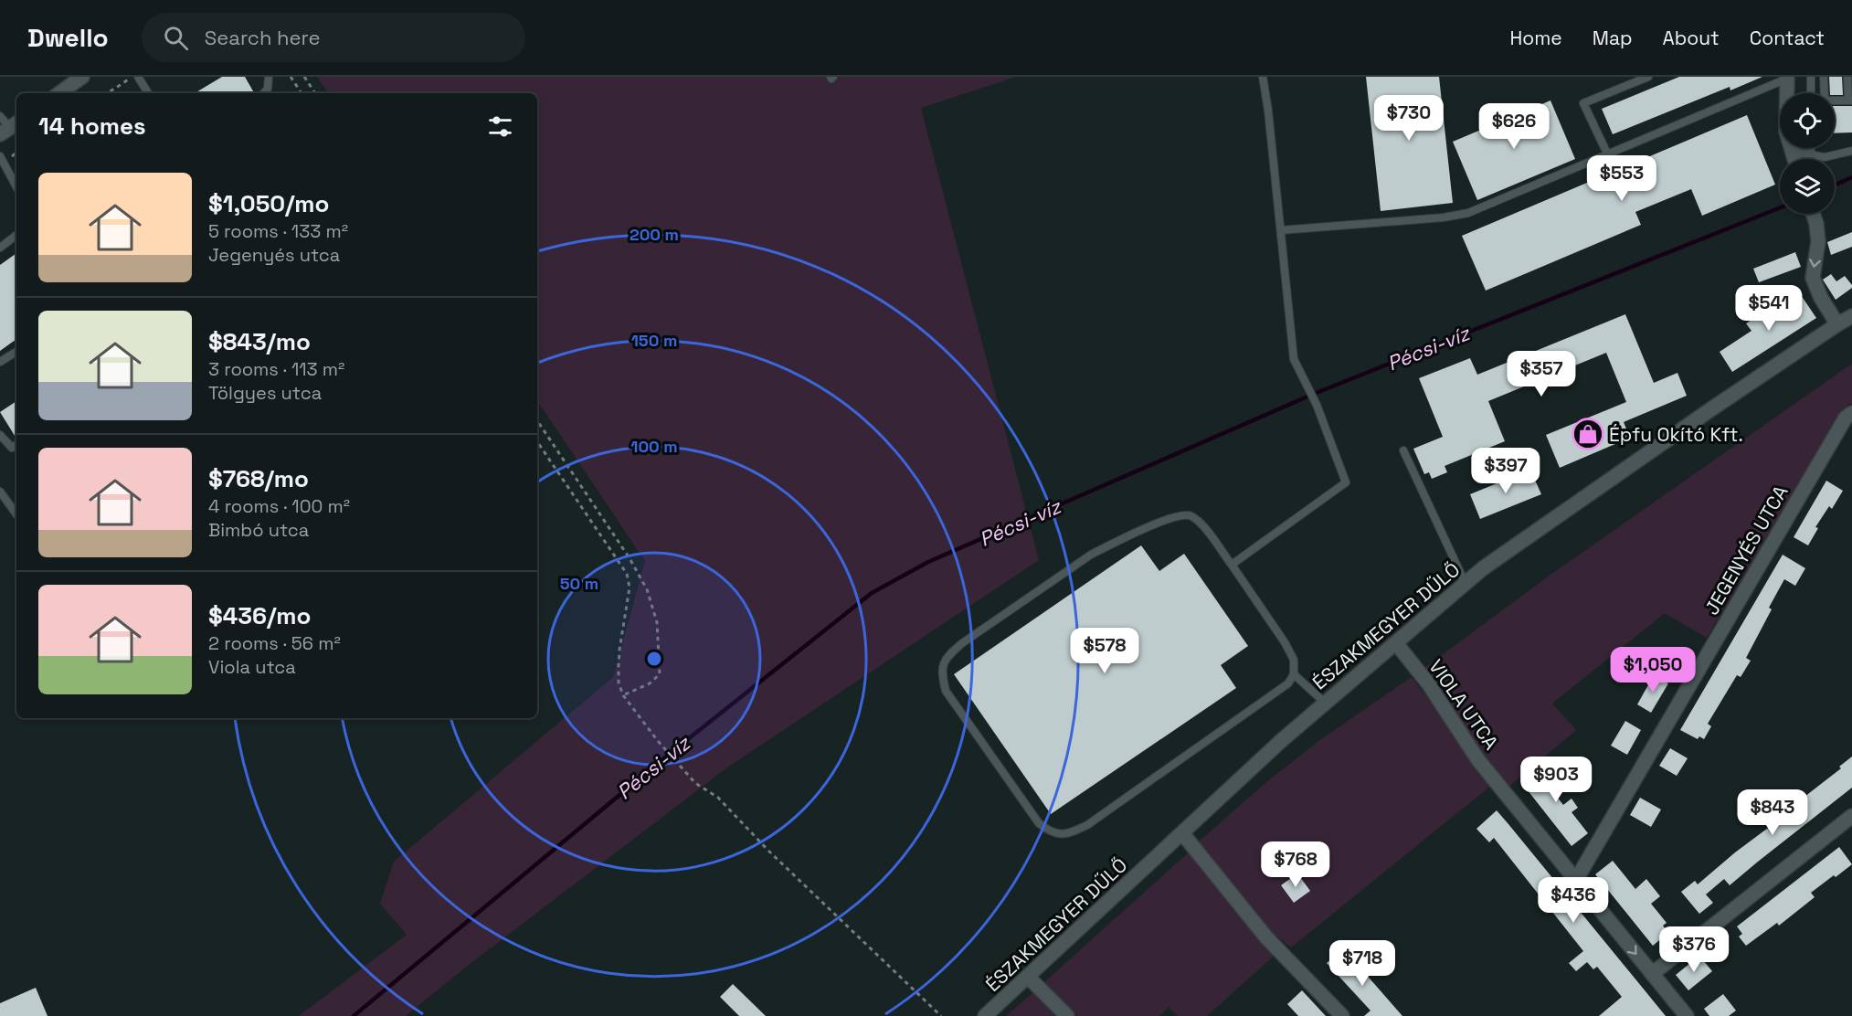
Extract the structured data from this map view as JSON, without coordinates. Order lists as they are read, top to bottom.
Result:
{
  "streets": {
    "street": ["JEGENYÉS UTCA", "ÉSZAKMEGYER DŰLŐ", "VIOLA UTCA"]
  },
  "crossings": [
    ["JEGENYÉS UTCA", "VIOLA UTCA"],
    ["ÉSZAKMEGYER DŰLŐ", "VIOLA UTCA"]
  ],
  "water": ["Pécsi-víz"],
  "places": {
    "shop": ["Épfu Okító Kft."]
  },
  "page": {
    "header": "Dwello",
    "search": "Search here",
    "nav": [
      "Home",
      "Map",
      "About",
      "Contact"
    ],
    "heading": "14 homes",
    "price": [
      "$730",
      "$626",
      "$553",
      "$541",
      "$357",
      "$397",
      "$578",
      "$1,050",
      "$903",
      "$843",
      "$768",
      "$436",
      "$376",
      "$718"
    ],
    "list": [
      {
        "name": "$1,050/mo",
        "note": "5 rooms · 133 m² · Jegenyés utca"
      },
      {
        "name": "$843/mo",
        "note": "3 rooms · 113 m² · Tölgyes utca"
      },
      {
        "name": "$768/mo",
        "note": "4 rooms · 100 m² · Bimbó utca"
      },
      {
        "name": "$436/mo",
        "note": "2 rooms · 56 m² · Viola utca"
      }
    ]
  },
  "rings": [
    "200 m",
    "150 m",
    "100 m",
    "50 m"
  ]
}
